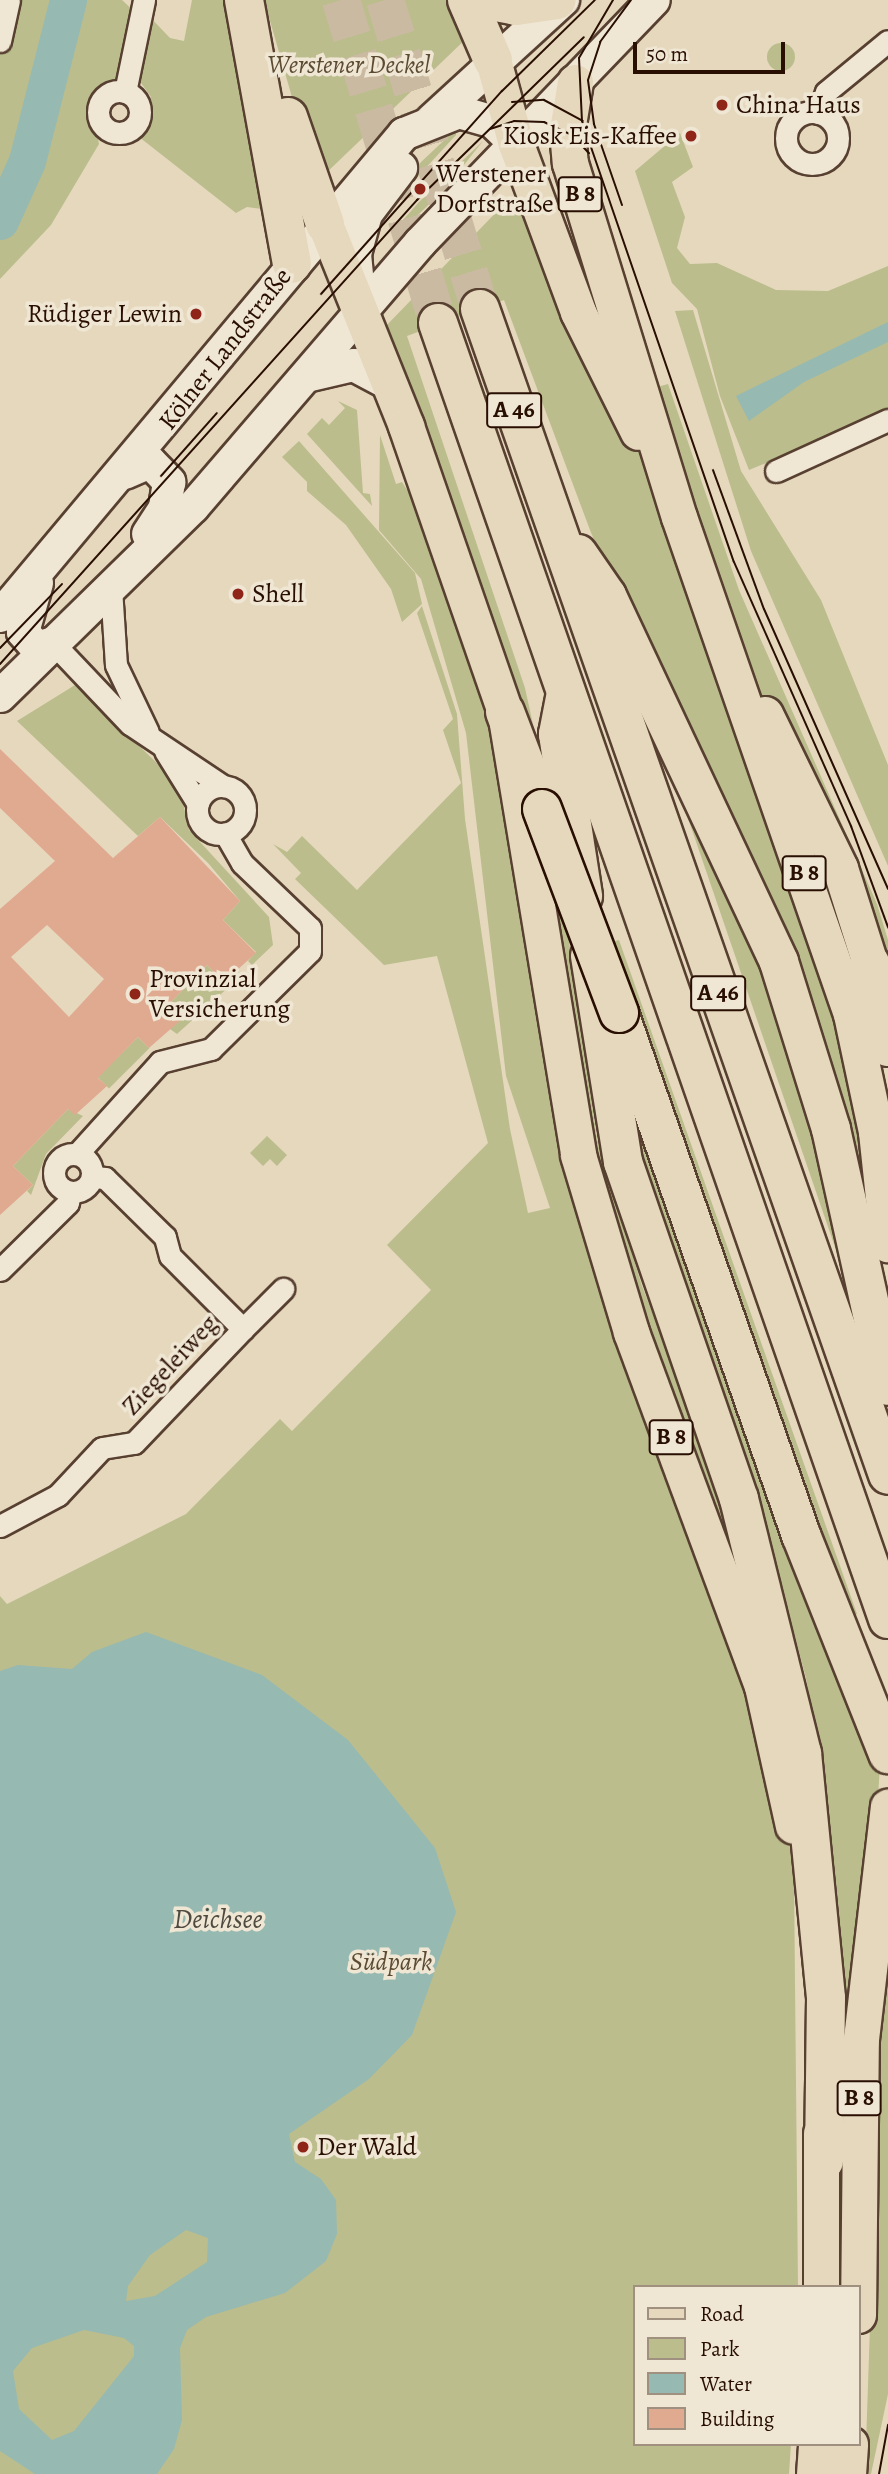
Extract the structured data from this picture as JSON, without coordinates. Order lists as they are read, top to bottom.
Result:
{
  "streets": {
    "highway": ["A 46"],
    "main road": ["B 8", "Kölner Landstraße"],
    "street": ["Ziegeleiweg"]
  },
  "crossings": [
    ["B 8", "Kölner Landstraße"]
  ],
  "water": ["Deichsee"],
  "parks": ["Werstener Deckel", "Südpark"],
  "places": [
    "China Haus",
    "Kiosk Eis-Kaffee",
    "Werstener Dorfstraße",
    "Rüdiger Lewin",
    "Shell",
    "Provinzial Versicherung",
    "Der Wald"
  ],
  "legend": [
    "Road",
    "Park",
    "Water",
    "Building"
  ],
  "scale_bar": "50 m"
}
